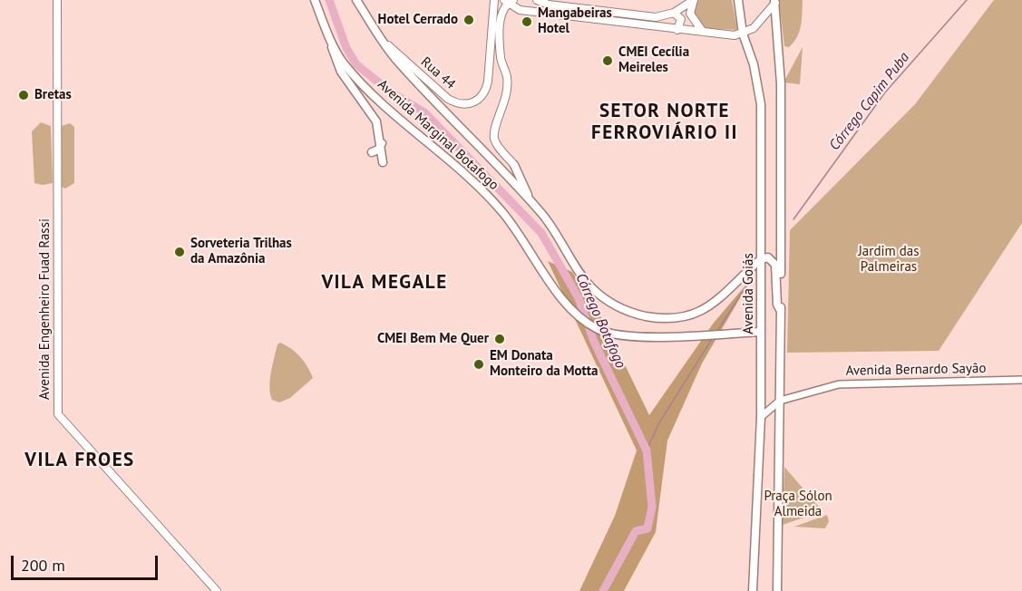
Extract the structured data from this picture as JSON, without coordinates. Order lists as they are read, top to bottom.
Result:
{
  "streets": {
    "main road": [
      "Rua 44",
      "Avenida Marginal Botafogo",
      "Avenida Goiás",
      "Avenida Engenheiro Fuad Rassi"
    ],
    "street": ["Avenida Bernardo Sayão"]
  },
  "crossings": [
    ["Rua 44", "Avenida Marginal Botafogo"],
    ["Avenida Marginal Botafogo", "Avenida Goiás"]
  ],
  "districts": ["SETOR NORTE FERROVIÁRIO II", "VILA MEGALE", "VILA FROES"],
  "water": ["Córrego Capim Puba", "Córrego Botafogo"],
  "parks": ["Jardim das Palmeiras", "Praça Sólon Almeida"],
  "places": [
    "Hotel Cerrado",
    "Mangabeiras Hotel",
    "CMEI Cecília Meireles",
    "Bretas",
    "Sorveteria Trilhas da Amazônia",
    "CMEI Bem Me Quer",
    "EM Donata Monteiro da Motta"
  ],
  "scale_bar": "200 m"
}
